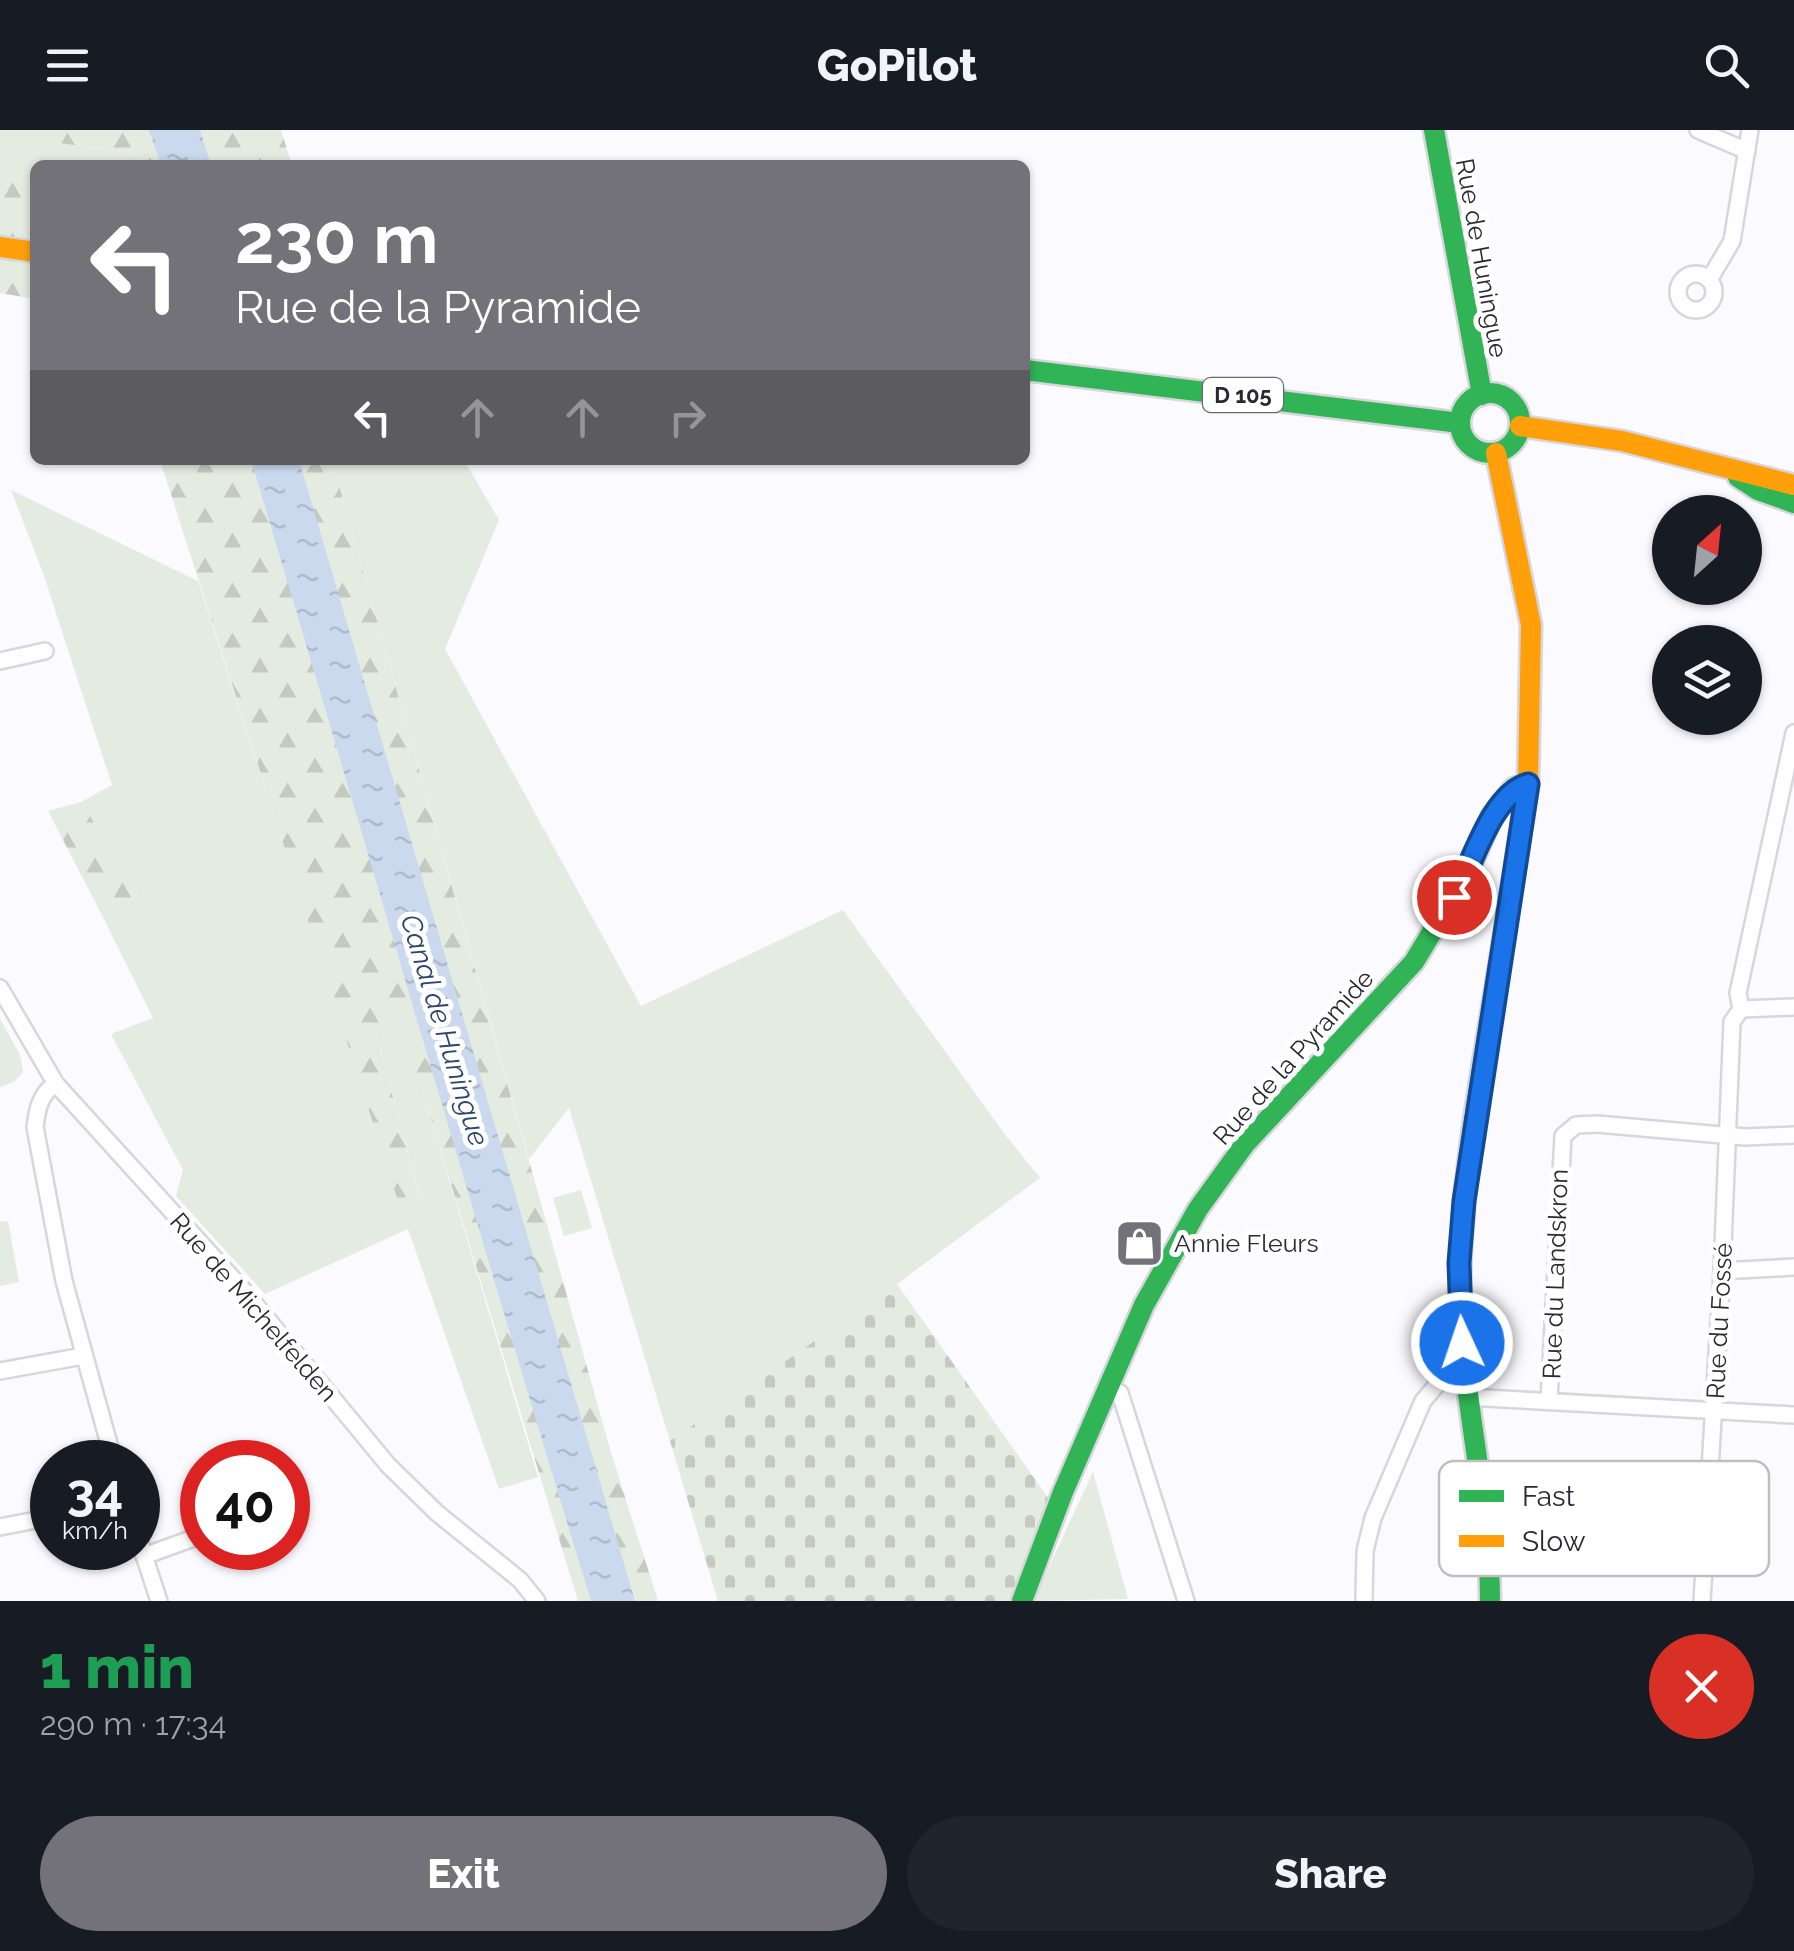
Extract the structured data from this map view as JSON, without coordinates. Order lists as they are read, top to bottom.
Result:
{
  "streets": {
    "street": [
      "Rue de Huningue",
      "D 105",
      "Rue de la Pyramide",
      "Rue du Landskron",
      "Rue de Michelfelden",
      "Rue du Fossé"
    ]
  },
  "crossings": [
    ["Rue de Huningue", "D 105"],
    ["Rue du Landskron", "Rue du Fossé"]
  ],
  "water": ["Canal de Huningue"],
  "places": {
    "shop": ["Annie Fleurs"]
  },
  "legend": ["Fast", "Slow"],
  "north": "top right",
  "page": {
    "header": "GoPilot",
    "turn": ["230 m", "Rue de la Pyramide"],
    "speed": "34 km/h",
    "limit": "40",
    "heading": ["1 min", "290 m · 17:34"],
    "buttons": ["Exit", "Share"]
  }
}
